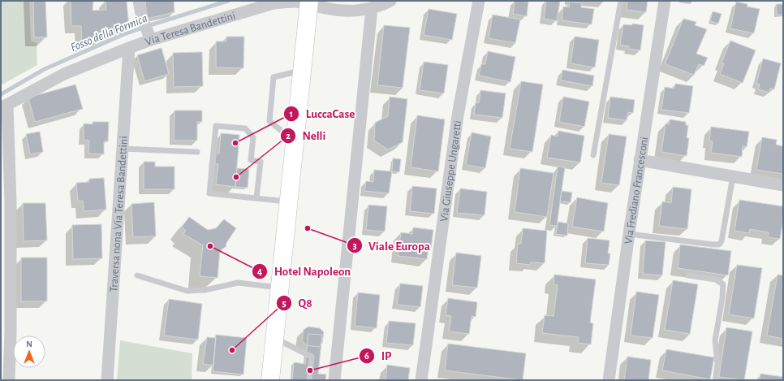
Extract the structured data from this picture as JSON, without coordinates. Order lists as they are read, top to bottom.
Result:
{
  "streets": {
    "street": [
      "Via Teresa Bandettini",
      "Via Giuseppe Ungaretti",
      "Via Frediano Francesconi",
      "Traversa nona Via Teresa Bandettini"
    ]
  },
  "crossings": [
    ["Via Teresa Bandettini", "Traversa nona Via Teresa Bandettini"]
  ],
  "water": ["Fosso della Formica"],
  "places": [
    "LuccaCase",
    "Nelli",
    "Viale Europa",
    "Hotel Napoleon",
    "Q8",
    "IP"
  ],
  "north": "top"
}
